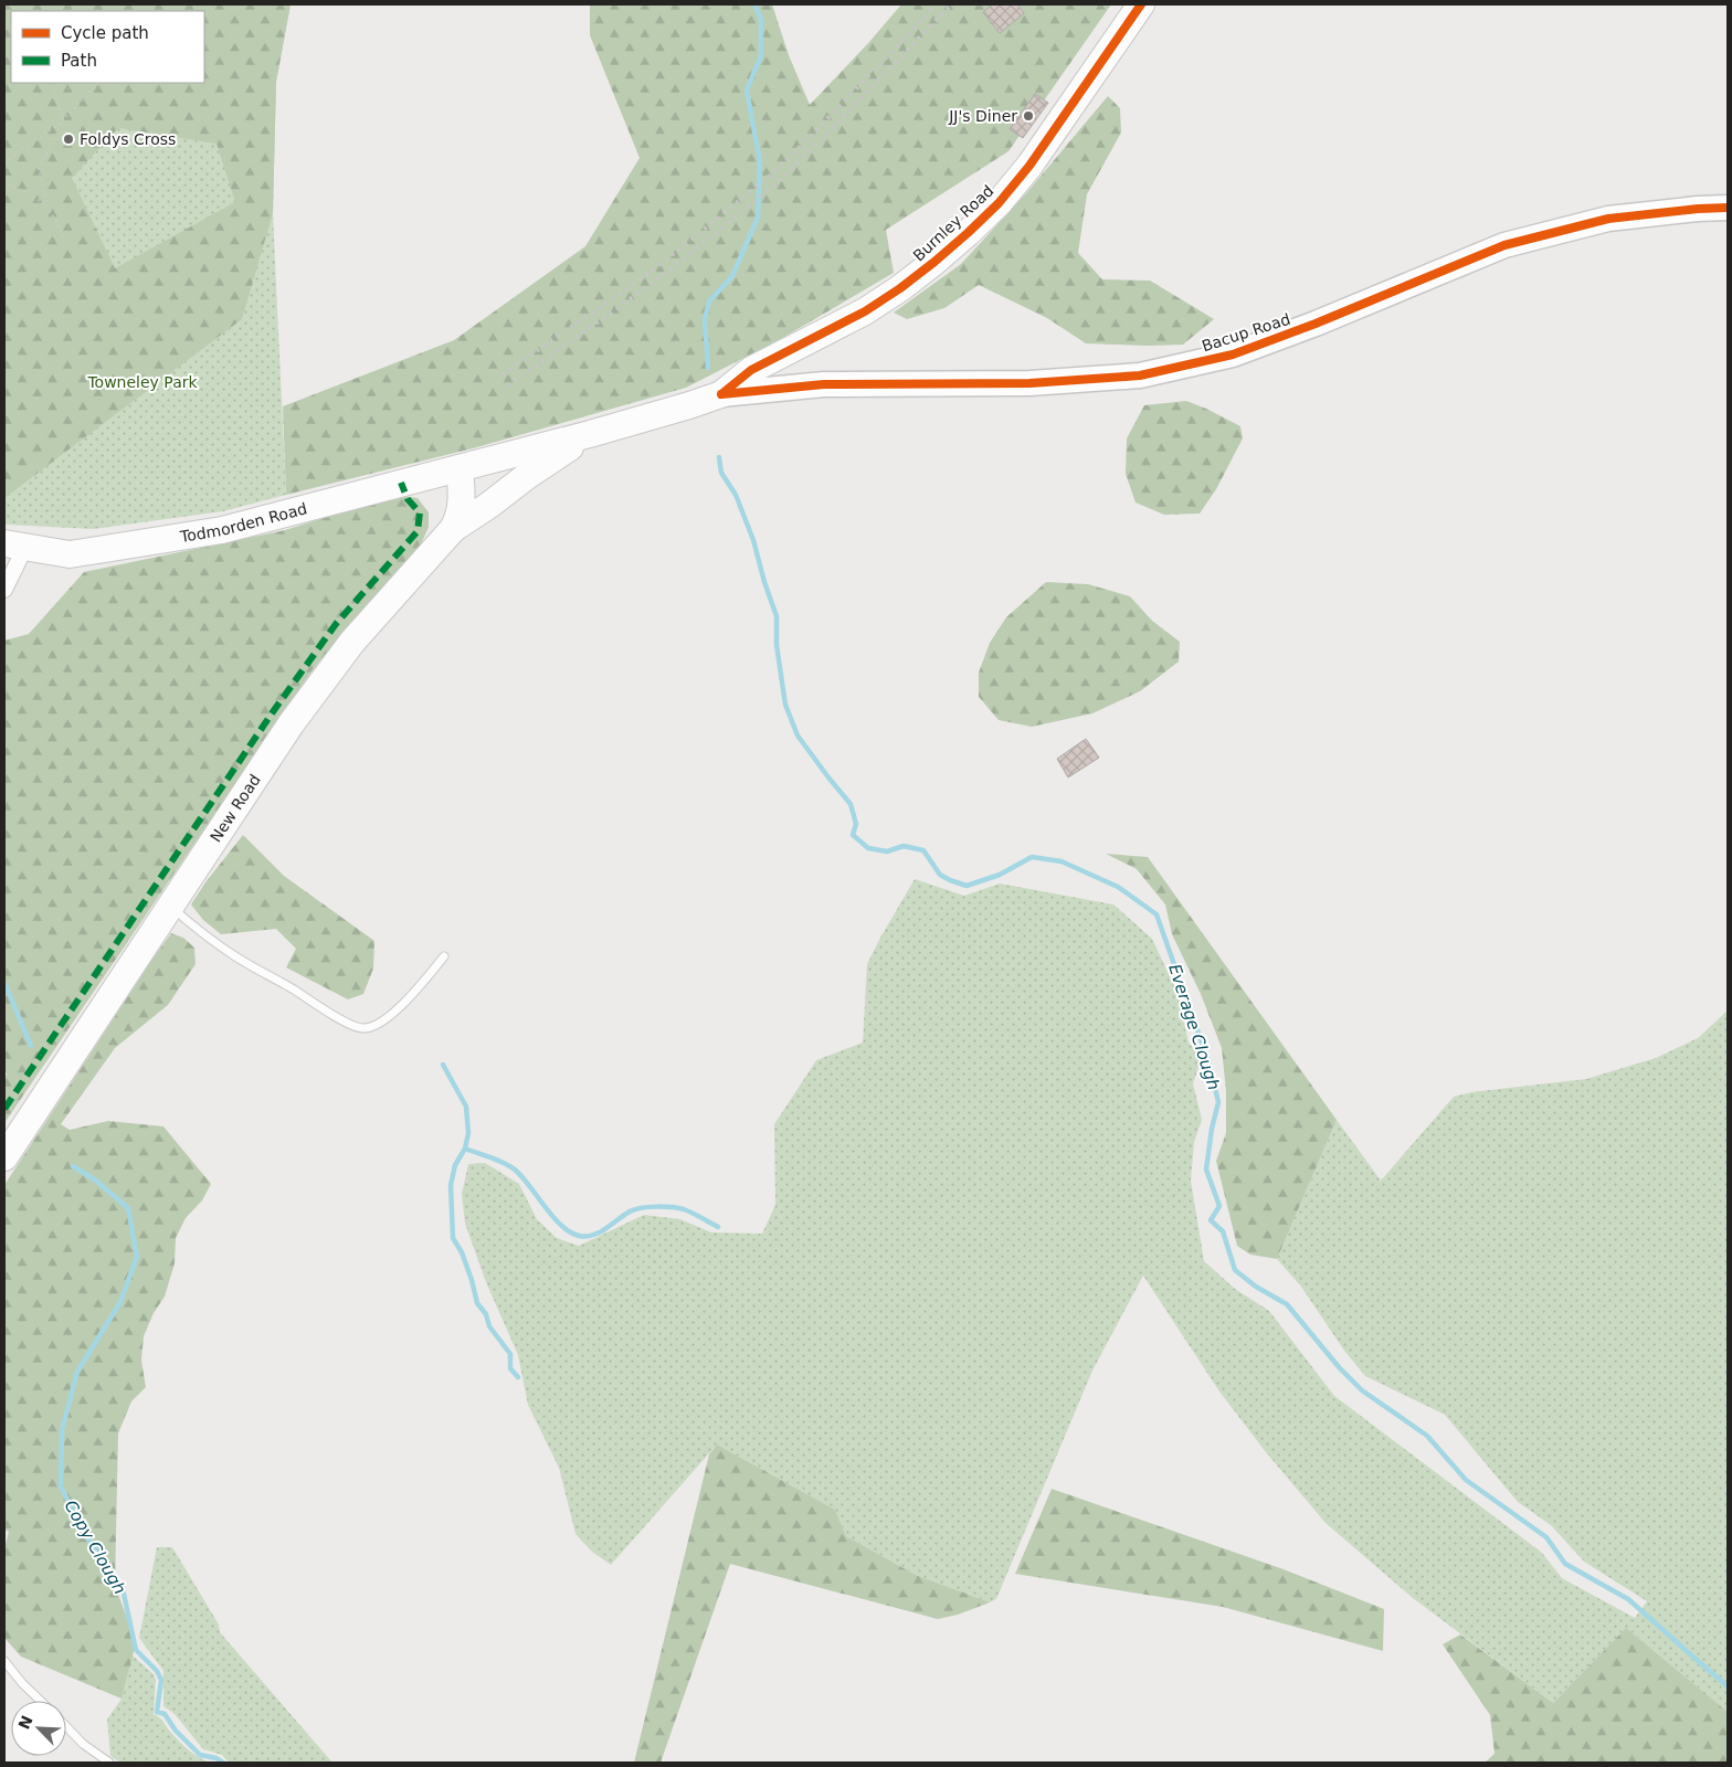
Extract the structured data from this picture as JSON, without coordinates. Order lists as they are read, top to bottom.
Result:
{
  "streets": {
    "highway": ["Burnley Road", "Todmorden Road", "New Road"],
    "main road": ["Bacup Road"]
  },
  "crossings": [
    ["Burnley Road", "Bacup Road"],
    ["Burnley Road", "Todmorden Road"],
    ["Bacup Road", "Todmorden Road"],
    ["Todmorden Road", "New Road"]
  ],
  "water": ["Everage Clough", "Copy Clough"],
  "parks": ["Towneley Park"],
  "places": ["JJ's Diner", "Foldys Cross"],
  "legend": ["Cycle path", "Path"],
  "north": "top left"
}
